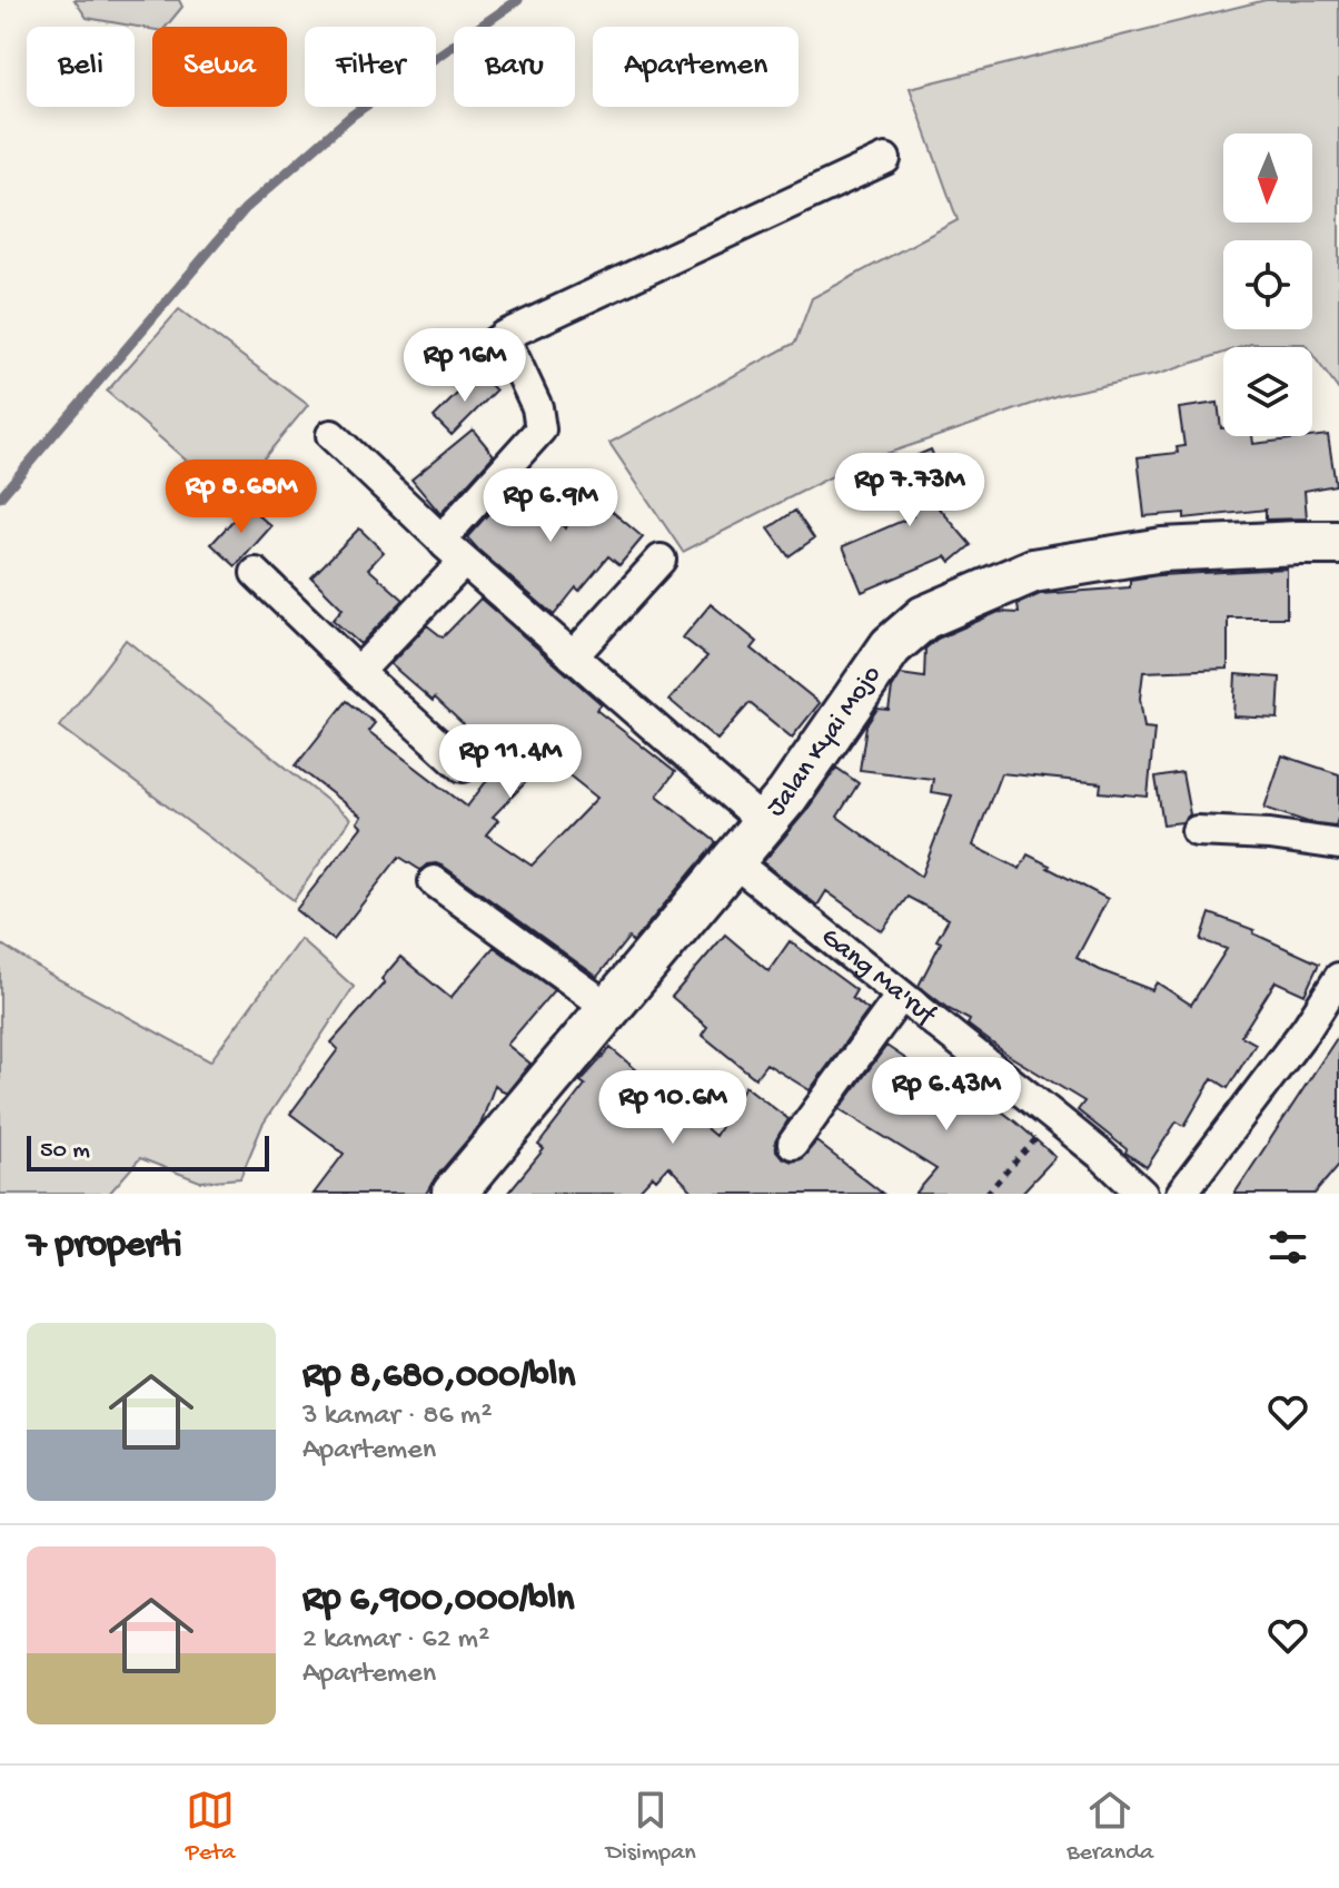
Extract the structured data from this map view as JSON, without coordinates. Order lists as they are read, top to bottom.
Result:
{
  "streets": {
    "street": ["Jalan Kyai Mojo", "Gang Ma'ruf"]
  },
  "crossings": [
    ["Jalan Kyai Mojo", "Gang Ma'ruf"]
  ],
  "scale_bar": "50 m",
  "north": "bottom",
  "page": {
    "chip": [
      "Beli",
      "Sewa",
      "Filter",
      "Baru",
      "Apartemen"
    ],
    "price": [
      "Rp 16M",
      "Rp 7.73M",
      "Rp 8.68M",
      "Rp 6.9M",
      "Rp 11.4M",
      "Rp 6.43M",
      "Rp 10.6M"
    ],
    "scale": "50 m",
    "heading": "7 properti",
    "list": [
      {
        "name": "Rp 8,680,000/bln",
        "note": "3 kamar · 86 m² · Apartemen"
      },
      {
        "name": "Rp 6,900,000/bln",
        "note": "2 kamar · 62 m² · Apartemen"
      }
    ],
    "tabs": ["Peta", "Disimpan", "Beranda"]
  }
}
